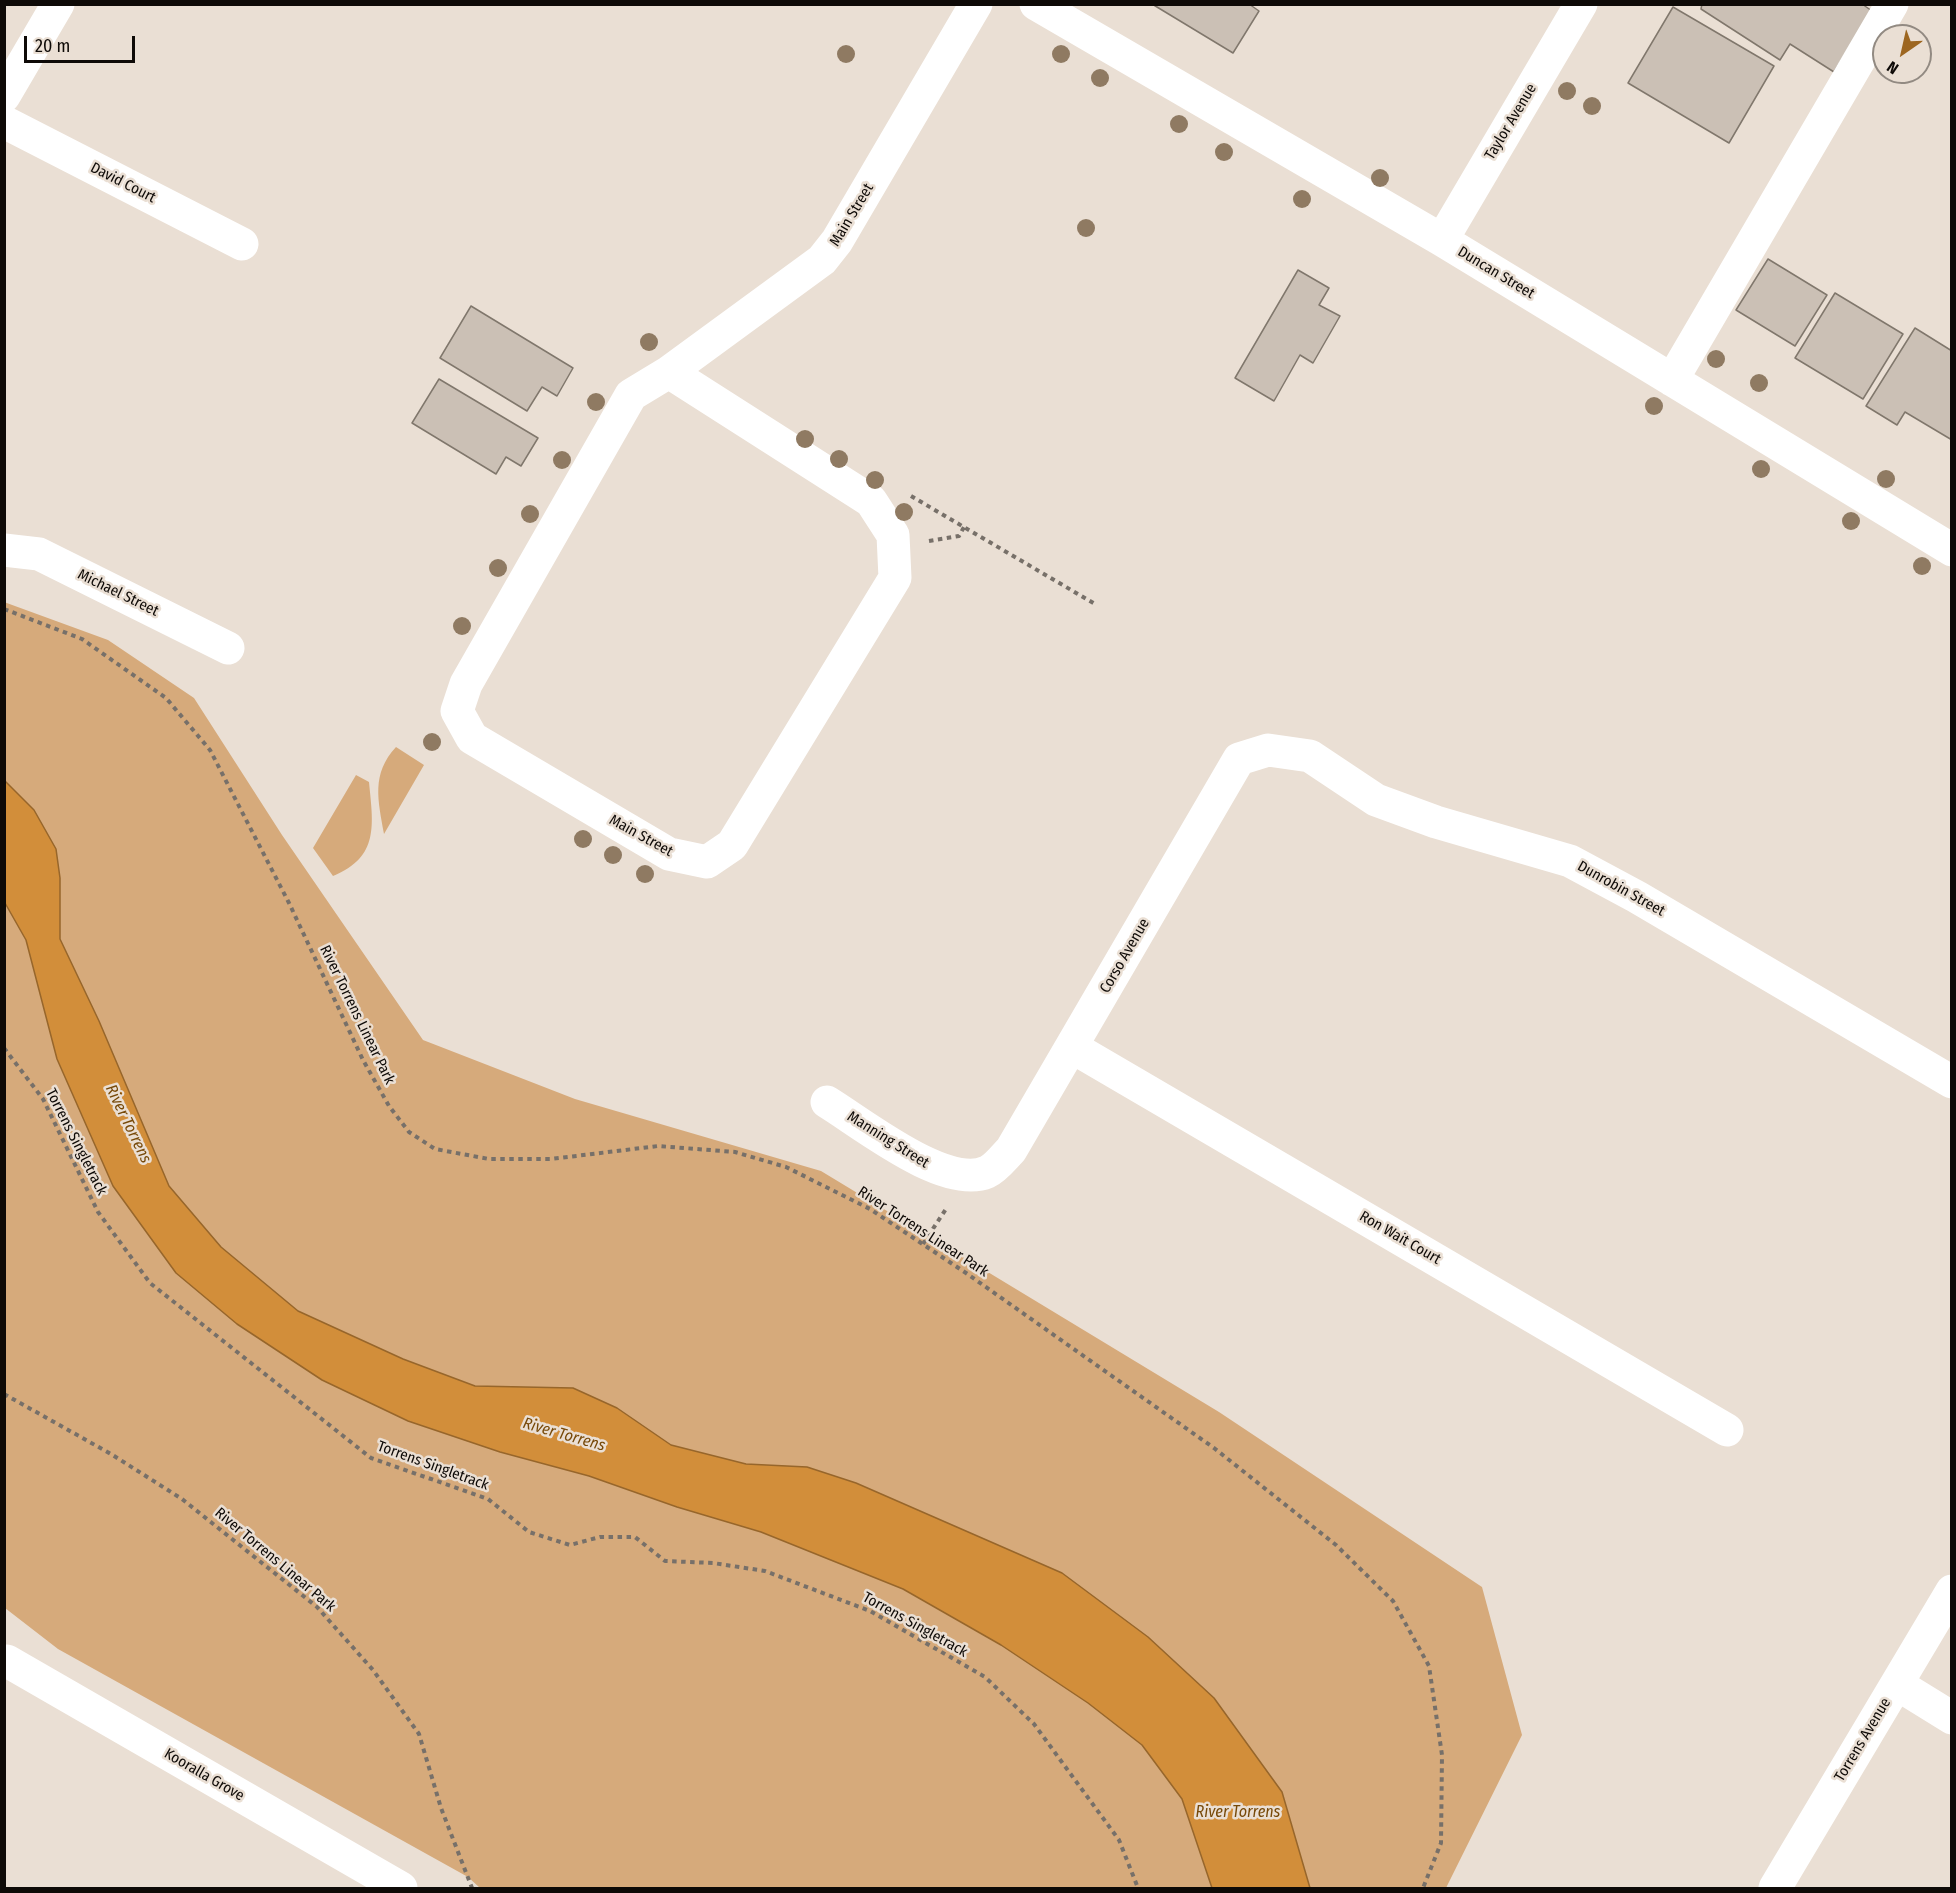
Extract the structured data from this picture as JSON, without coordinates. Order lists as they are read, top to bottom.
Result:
{
  "streets": {
    "street": [
      "Taylor Avenue",
      "David Court",
      "Main Street",
      "Duncan Street",
      "Michael Street",
      "Dunrobin Street",
      "Corso Avenue",
      "Manning Street",
      "Ron Wait Court",
      "Torrens Avenue",
      "Kooralla Grove"
    ],
    "path": ["River Torrens Linear Park", "Torrens Singletrack"]
  },
  "crossings": [
    ["Taylor Avenue", "Duncan Street"],
    ["Dunrobin Street", "Corso Avenue"],
    ["Corso Avenue", "Manning Street"],
    ["Corso Avenue", "Ron Wait Court"]
  ],
  "water": ["River Torrens"],
  "scale_bar": "20 m",
  "north": "bottom left"
}
